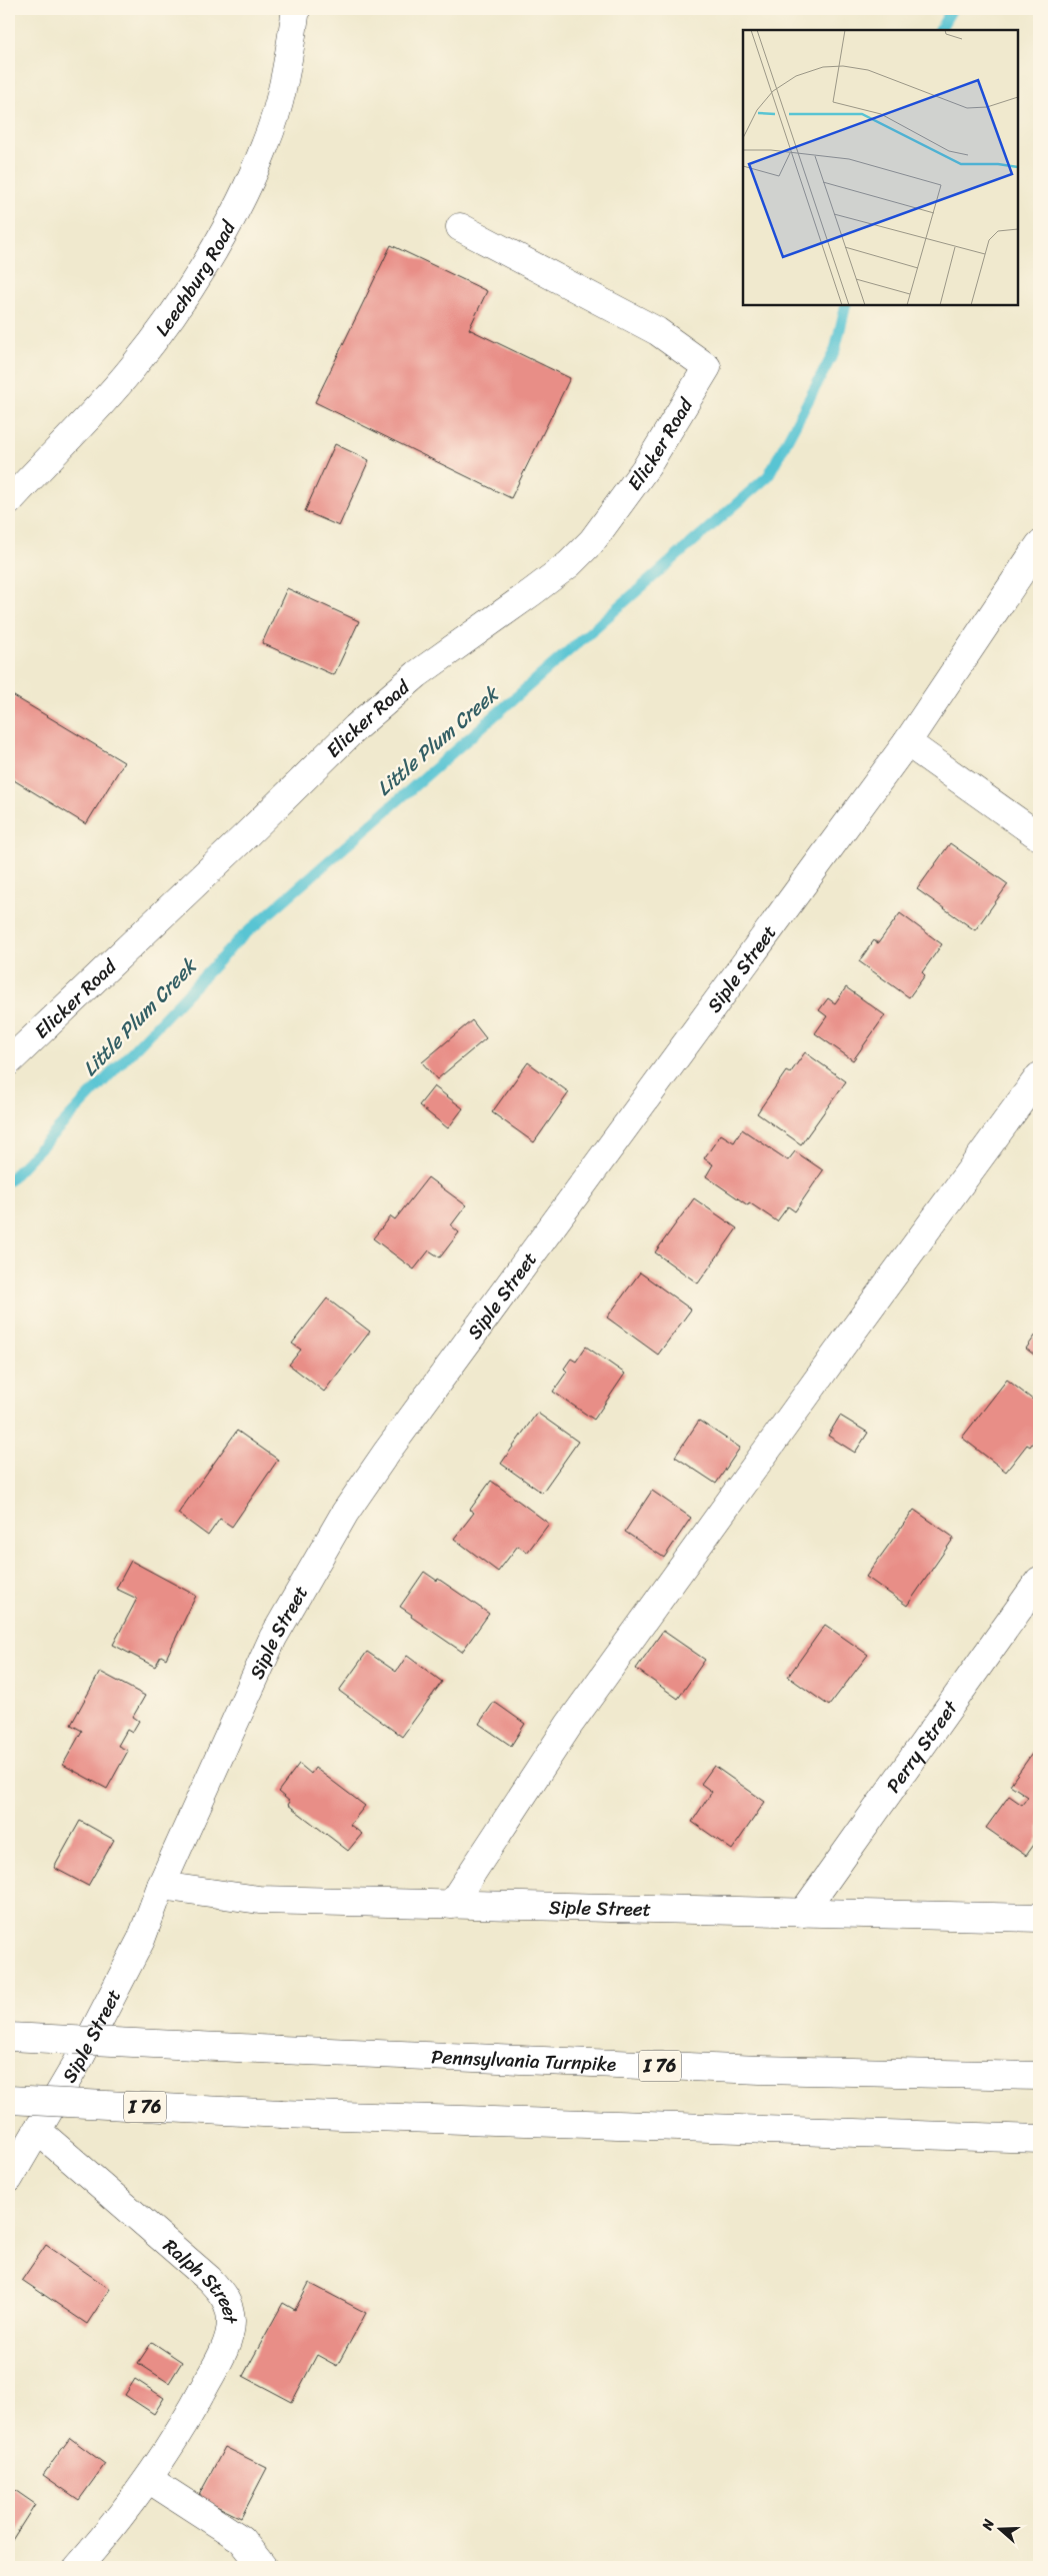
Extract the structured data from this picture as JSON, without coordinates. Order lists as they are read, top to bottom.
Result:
{
  "streets": {
    "main road": [
      "Leechburg Road",
      "Elicker Road",
      "Siple Street",
      "Perry Street",
      "Pennsylvania Turnpike",
      "I 76",
      "Ralph Street"
    ]
  },
  "crossings": [
    ["Siple Street", "Perry Street"],
    ["Siple Street", "Ralph Street"]
  ],
  "water": ["Little Plum Creek"],
  "north": "left"
}
